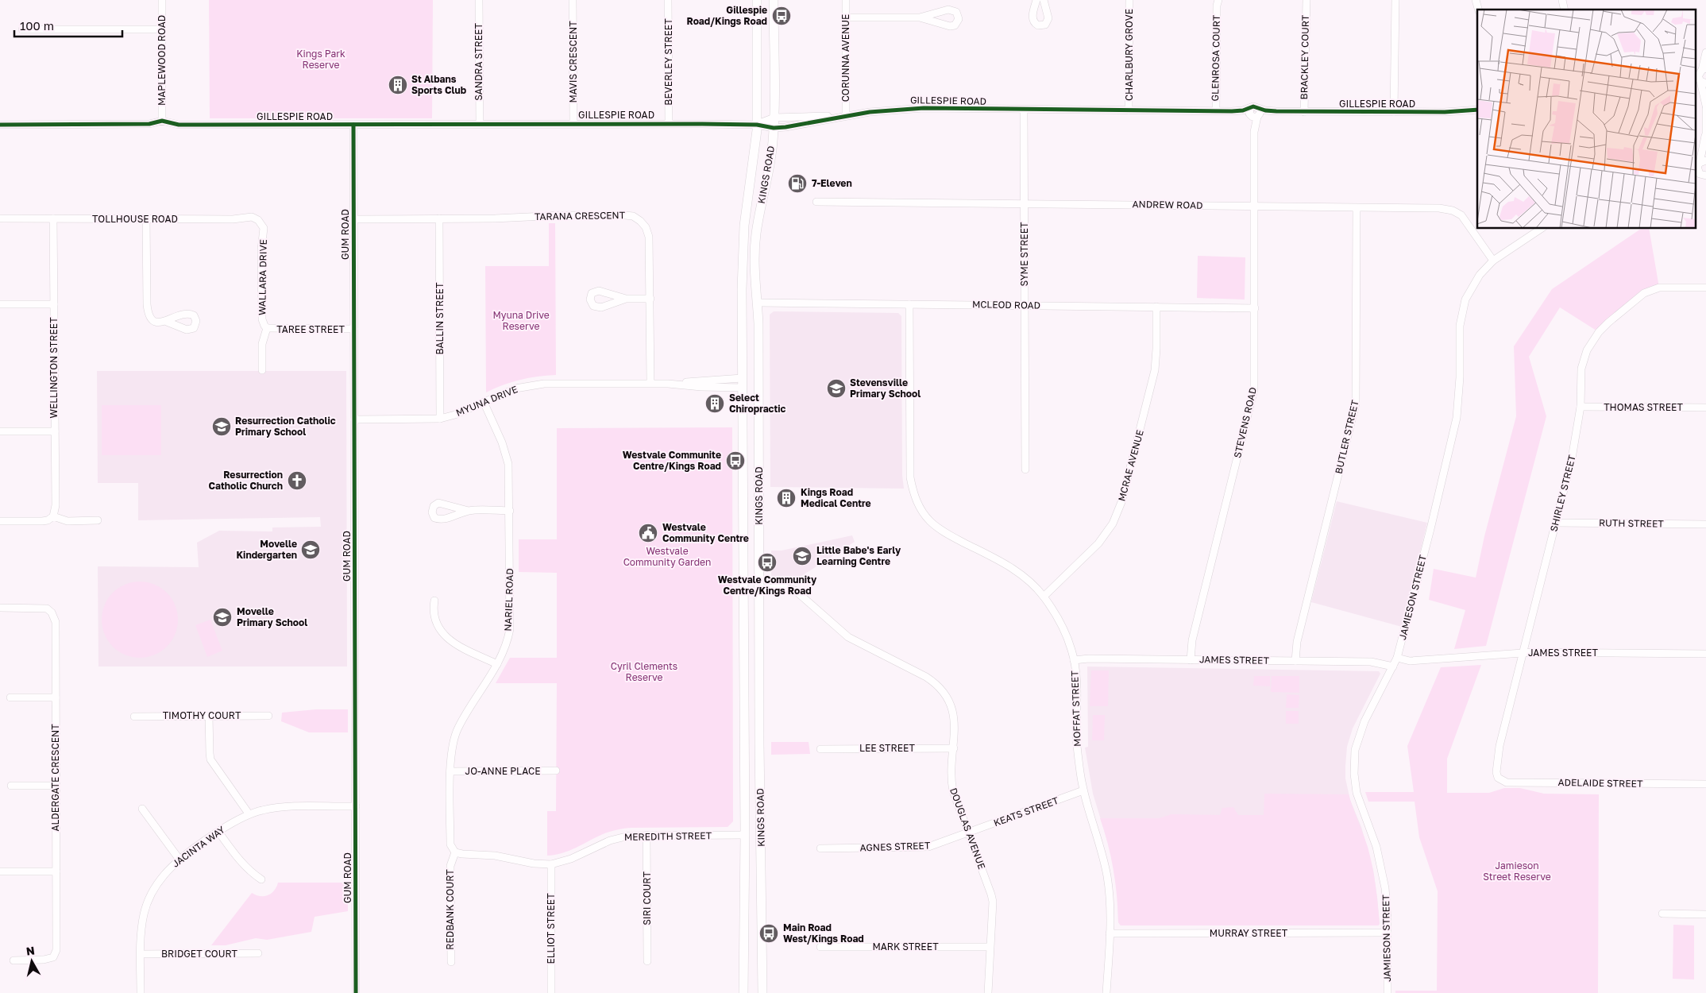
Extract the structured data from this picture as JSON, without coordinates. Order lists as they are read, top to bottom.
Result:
{
  "streets": {
    "main road": ["KINGS ROAD"],
    "street": [
      "CHARLBURY GROVE",
      "BRACKLEY COURT",
      "CORUNNA AVENUE",
      "GLENROSA COURT",
      "MAPLEWOOD ROAD",
      "SANDRA STREET",
      "MAVIS CRESCENT",
      "BEVERLEY STREET",
      "GILLESPIE ROAD",
      "ANDREW ROAD",
      "TARANA CRESCENT",
      "TOLLHOUSE ROAD",
      "GUM ROAD",
      "SYME STREET",
      "WALLARA DRIVE",
      "MCLEOD ROAD",
      "BALLIN STREET",
      "TAREE STREET",
      "WELLINGTON STREET",
      "MYUNA DRIVE",
      "THOMAS STREET",
      "STEVENS ROAD",
      "BUTLER STREET",
      "MCRAE AVENUE",
      "SHIRLEY STREET",
      "RUTH STREET",
      "JAMIESON STREET",
      "NARIEL ROAD",
      "JAMES STREET",
      "MOFFAT STREET",
      "TIMOTHY COURT",
      "LEE STREET",
      "JO-ANNE PLACE",
      "ALDERGATE CRESCENT",
      "ADELAIDE STREET",
      "KEATS STREET",
      "DOUGLAS AVENUE",
      "MEREDITH STREET",
      "JACINTA WAY",
      "AGNES STREET",
      "SIRI COURT",
      "REDBANK COURT",
      "ELLIOT STREET",
      "MURRAY STREET",
      "MARK STREET",
      "BRIDGET COURT"
    ]
  },
  "crossings": [
    ["CHARLBURY GROVE", "GILLESPIE ROAD"],
    ["BRACKLEY COURT", "GILLESPIE ROAD"],
    ["CORUNNA AVENUE", "GILLESPIE ROAD"],
    ["GLENROSA COURT", "GILLESPIE ROAD"],
    ["MAPLEWOOD ROAD", "GILLESPIE ROAD"],
    ["SANDRA STREET", "GILLESPIE ROAD"],
    ["MAVIS CRESCENT", "GILLESPIE ROAD"],
    ["BEVERLEY STREET", "GILLESPIE ROAD"],
    ["GILLESPIE ROAD", "KINGS ROAD"],
    ["GILLESPIE ROAD", "GUM ROAD"],
    ["GILLESPIE ROAD", "SYME STREET"],
    ["GILLESPIE ROAD", "STEVENS ROAD"],
    ["KINGS ROAD", "MCLEOD ROAD"],
    ["KINGS ROAD", "MYUNA DRIVE"],
    ["KINGS ROAD", "DOUGLAS AVENUE"],
    ["KINGS ROAD", "MEREDITH STREET"],
    ["ANDREW ROAD", "SYME STREET"],
    ["ANDREW ROAD", "STEVENS ROAD"],
    ["ANDREW ROAD", "BUTLER STREET"],
    ["ANDREW ROAD", "JAMIESON STREET"],
    ["TARANA CRESCENT", "GUM ROAD"],
    ["TARANA CRESCENT", "BALLIN STREET"],
    ["TARANA CRESCENT", "MYUNA DRIVE"],
    ["TOLLHOUSE ROAD", "WALLARA DRIVE"],
    ["TOLLHOUSE ROAD", "WELLINGTON STREET"],
    ["GUM ROAD", "TAREE STREET"],
    ["GUM ROAD", "MYUNA DRIVE"],
    ["GUM ROAD", "JACINTA WAY"],
    ["SYME STREET", "MCLEOD ROAD"],
    ["WALLARA DRIVE", "TAREE STREET"],
    ["MCLEOD ROAD", "STEVENS ROAD"],
    ["MCLEOD ROAD", "MCRAE AVENUE"],
    ["MCLEOD ROAD", "MOFFAT STREET"],
    ["BALLIN STREET", "MYUNA DRIVE"],
    ["MYUNA DRIVE", "NARIEL ROAD"],
    ["THOMAS STREET", "SHIRLEY STREET"],
    ["STEVENS ROAD", "JAMES STREET"],
    ["BUTLER STREET", "JAMES STREET"],
    ["MCRAE AVENUE", "MOFFAT STREET"],
    ["SHIRLEY STREET", "RUTH STREET"],
    ["SHIRLEY STREET", "JAMES STREET"],
    ["SHIRLEY STREET", "ADELAIDE STREET"],
    ["JAMIESON STREET", "JAMES STREET"],
    ["JAMIESON STREET", "MURRAY STREET"],
    ["NARIEL ROAD", "JO-ANNE PLACE"],
    ["NARIEL ROAD", "REDBANK COURT"],
    ["JAMES STREET", "MOFFAT STREET"],
    ["MOFFAT STREET", "KEATS STREET"],
    ["MOFFAT STREET", "MURRAY STREET"],
    ["LEE STREET", "DOUGLAS AVENUE"],
    ["KEATS STREET", "DOUGLAS AVENUE"],
    ["KEATS STREET", "AGNES STREET"],
    ["DOUGLAS AVENUE", "AGNES STREET"],
    ["DOUGLAS AVENUE", "MARK STREET"],
    ["MEREDITH STREET", "SIRI COURT"],
    ["MEREDITH STREET", "REDBANK COURT"],
    ["MEREDITH STREET", "ELLIOT STREET"],
    ["JACINTA WAY", "BRIDGET COURT"]
  ],
  "parks": [
    "Kings Park Reserve",
    "Myuna Drive Reserve",
    "Westvale Community Garden",
    "Cyril Clements Reserve",
    "Jamieson Street Reserve"
  ],
  "places": {
    "bus stop": [
      "Gillespie Road/Kings Road",
      "Westvale Communite Centre/Kings Road",
      "Westvale Community Centre/Kings Road",
      "Main Road West/Kings Road"
    ],
    "building": ["St Albans Sports Club", "Select Chiropractic", "Kings Road Medical Centre"],
    "fuel station": ["7-Eleven"],
    "school or university": [
      "Stevensville Primary School",
      "Resurrection Catholic Primary School",
      "Movelle Kindergarten",
      "Little Babe's Early Learning Centre",
      "Movelle Primary School"
    ],
    "church": ["Resurrection Catholic Church"],
    "public building": ["Westvale Community Centre"]
  },
  "scale_bar": "100 m",
  "north": "top"
}
